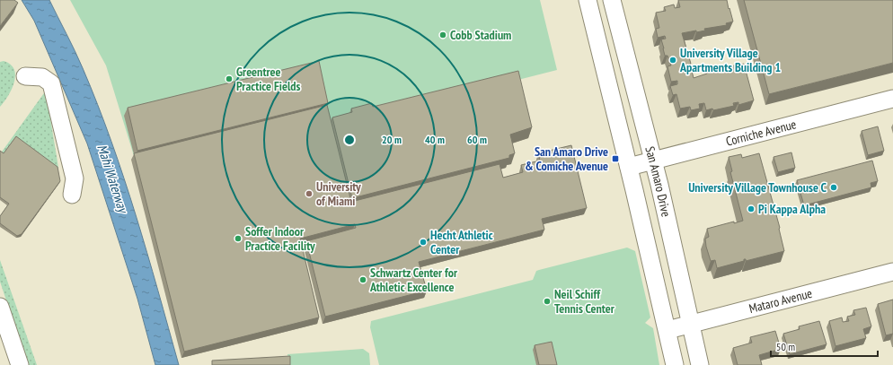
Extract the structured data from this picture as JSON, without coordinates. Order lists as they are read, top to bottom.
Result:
{
  "streets": {
    "street": ["Corniche Avenue", "San Amaro Drive", "Mataro Avenue"]
  },
  "crossings": [
    ["Corniche Avenue", "San Amaro Drive"],
    ["San Amaro Drive", "Mataro Avenue"]
  ],
  "water": ["Mahi Waterway"],
  "places": {
    "other": [
      "Cobb Stadium",
      "University Village Apartments Building 1",
      "Greentree Practice Fields",
      "University Village Townhouse C",
      "University of Miami",
      "Pi Kappa Alpha",
      "Soffer Indoor Practice Facility",
      "Hecht Athletic Center",
      "Schwartz Center for Athletic Excellence",
      "Neil Schiff Tennis Center"
    ],
    "transit": ["San Amaro Drive & Comiche Avenue"]
  },
  "scale_bar": "50 m",
  "rings": ["20 m", "40 m", "60 m"]
}
